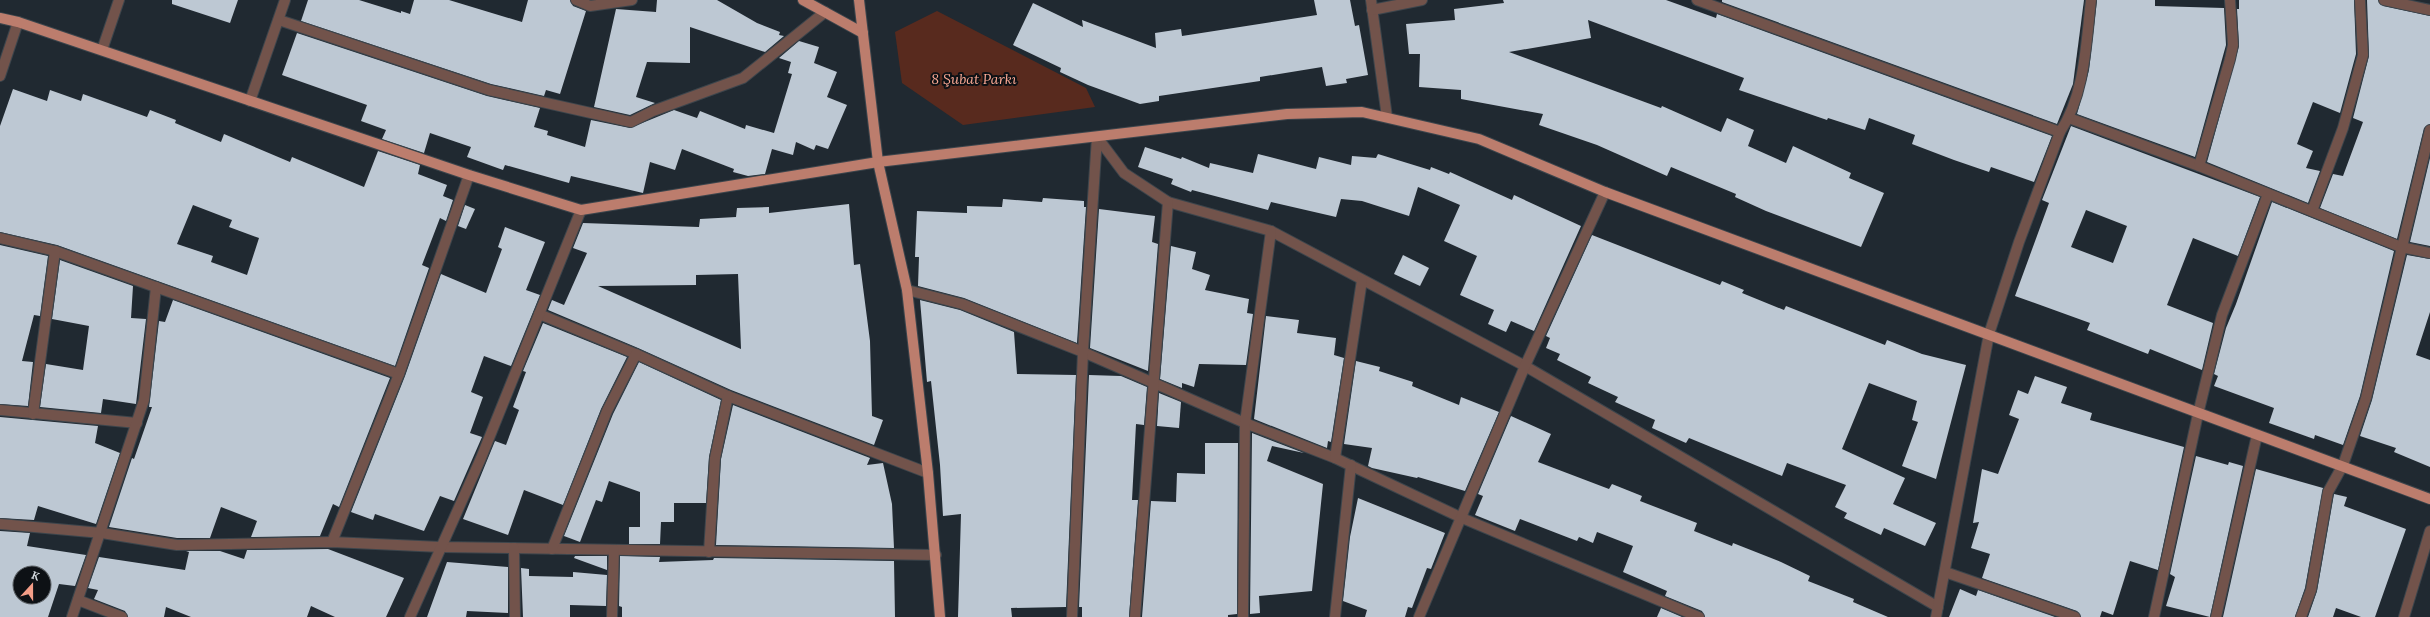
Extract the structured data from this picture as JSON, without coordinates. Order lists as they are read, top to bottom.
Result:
{
  "parks": ["8 Şubat Parkı"],
  "north": "top"
}
